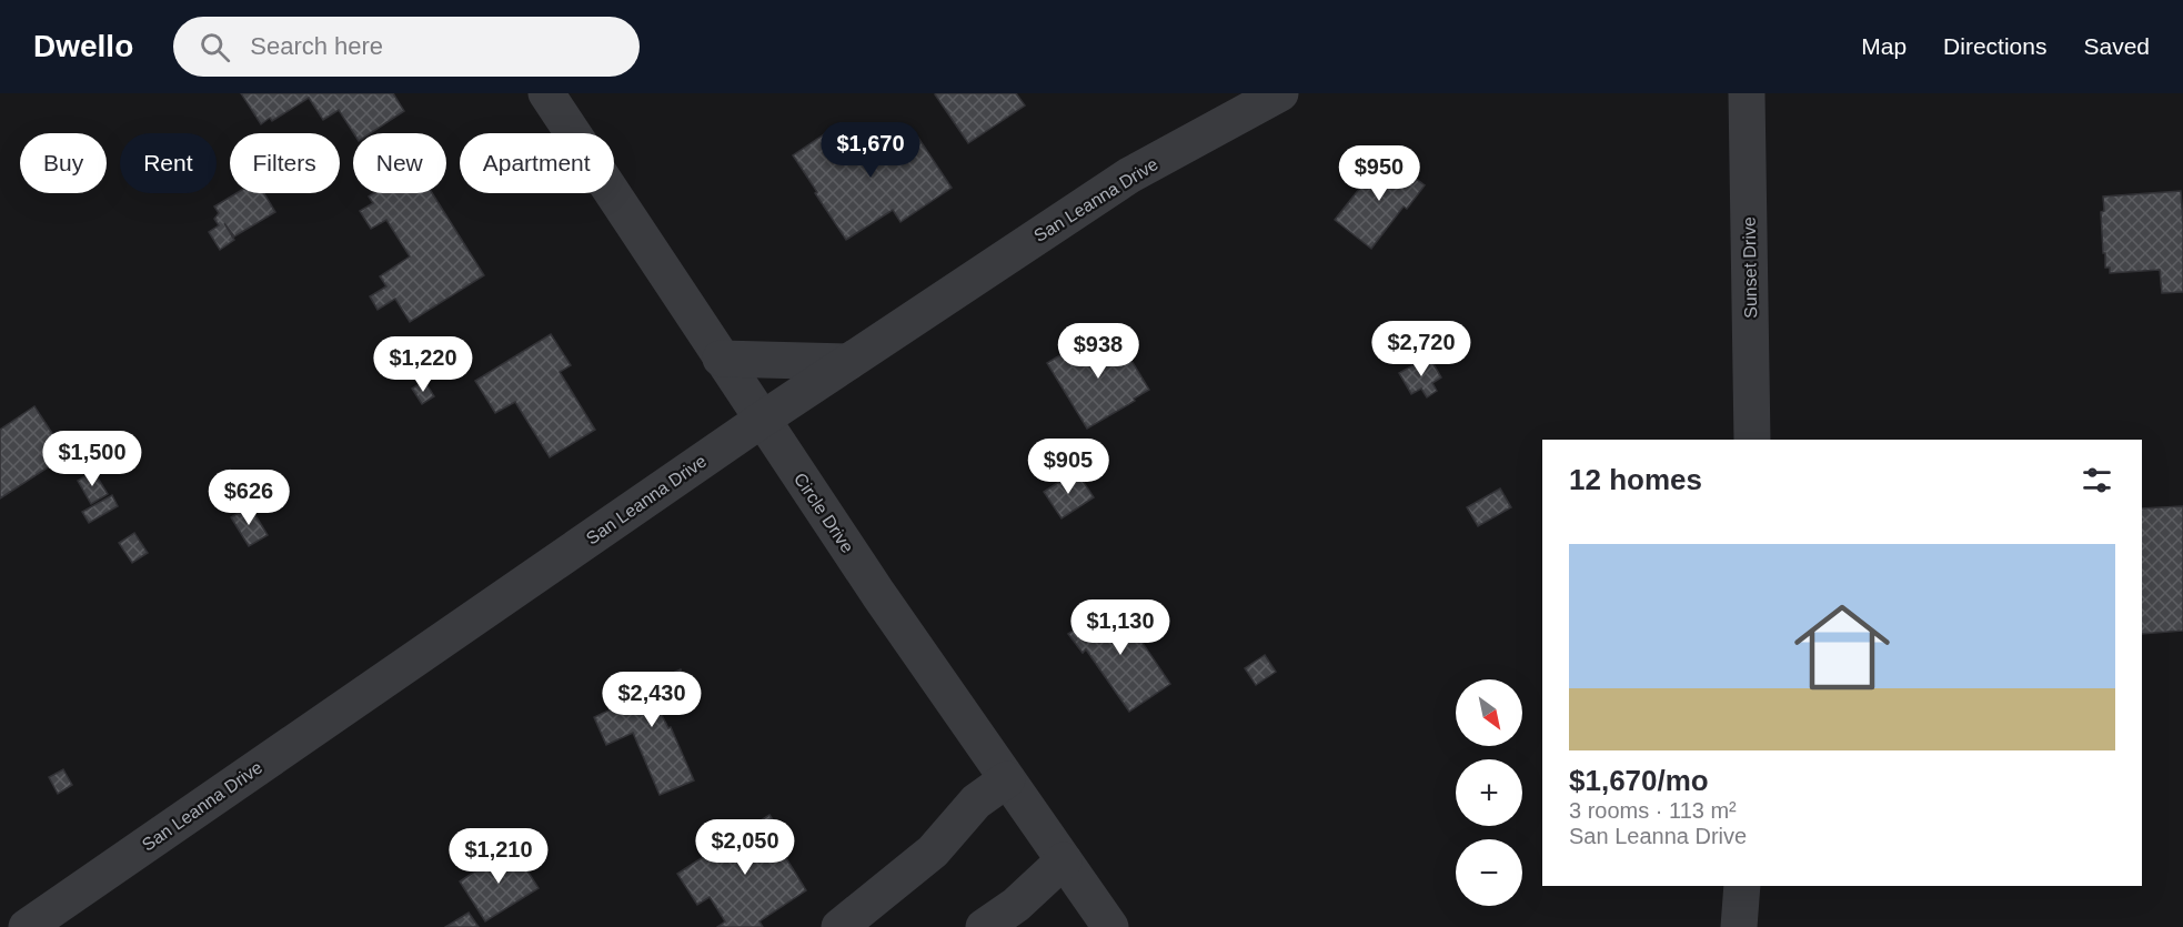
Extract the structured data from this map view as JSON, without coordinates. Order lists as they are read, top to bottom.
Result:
{
  "streets": {
    "street": ["San Leanna Drive", "Sunset Drive", "Circle Drive"]
  },
  "crossings": [
    ["San Leanna Drive", "Circle Drive"]
  ],
  "north": "bottom right",
  "page": {
    "header": "Dwello",
    "search": "Search here",
    "nav": ["Map", "Directions", "Saved"],
    "price": [
      "$1,670",
      "$950",
      "$2,720",
      "$938",
      "$1,220",
      "$1,500",
      "$905",
      "$626",
      "$1,130",
      "$2,430",
      "$2,050",
      "$1,210"
    ],
    "chip": [
      "Buy",
      "Rent",
      "Filters",
      "New",
      "Apartment"
    ],
    "heading": "12 homes",
    "list": [
      {
        "name": "$1,670/mo",
        "note": "3 rooms · 113 m² · San Leanna Drive"
      }
    ],
    "map_buttons": ["+", "−"]
  }
}
